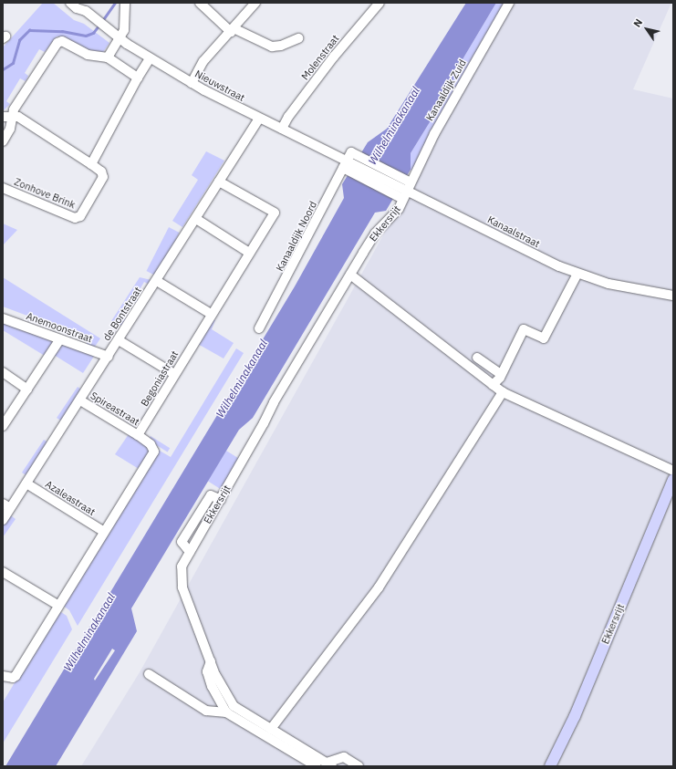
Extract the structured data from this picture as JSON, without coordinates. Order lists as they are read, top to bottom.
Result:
{
  "streets": {
    "main road": ["Ekkersrijt"],
    "street": [
      "Molenstraat",
      "Nieuwstraat",
      "Kanaaldijk Zuid",
      "Zonhove Brink",
      "Kanaalstraat",
      "Kanaaldijk Noord",
      "de Bontstraat",
      "Anemoonstraat",
      "Begoniastraat",
      "Spireastraat",
      "Azaleastraat"
    ]
  },
  "crossings": [
    ["Molenstraat", "Nieuwstraat"],
    ["Nieuwstraat", "Kanaalstraat"],
    ["Nieuwstraat", "Kanaaldijk Noord"],
    ["Nieuwstraat", "de Bontstraat"],
    ["Kanaaldijk Zuid", "Ekkersrijt"],
    ["Kanaaldijk Zuid", "Kanaalstraat"],
    ["Ekkersrijt", "Kanaalstraat"],
    ["Kanaalstraat", "Kanaaldijk Noord"],
    ["de Bontstraat", "Anemoonstraat"],
    ["de Bontstraat", "Begoniastraat"],
    ["de Bontstraat", "Spireastraat"],
    ["de Bontstraat", "Azaleastraat"],
    ["Begoniastraat", "Spireastraat"]
  ],
  "water": ["Wilhelminakanaal"],
  "north": "top left"
}
